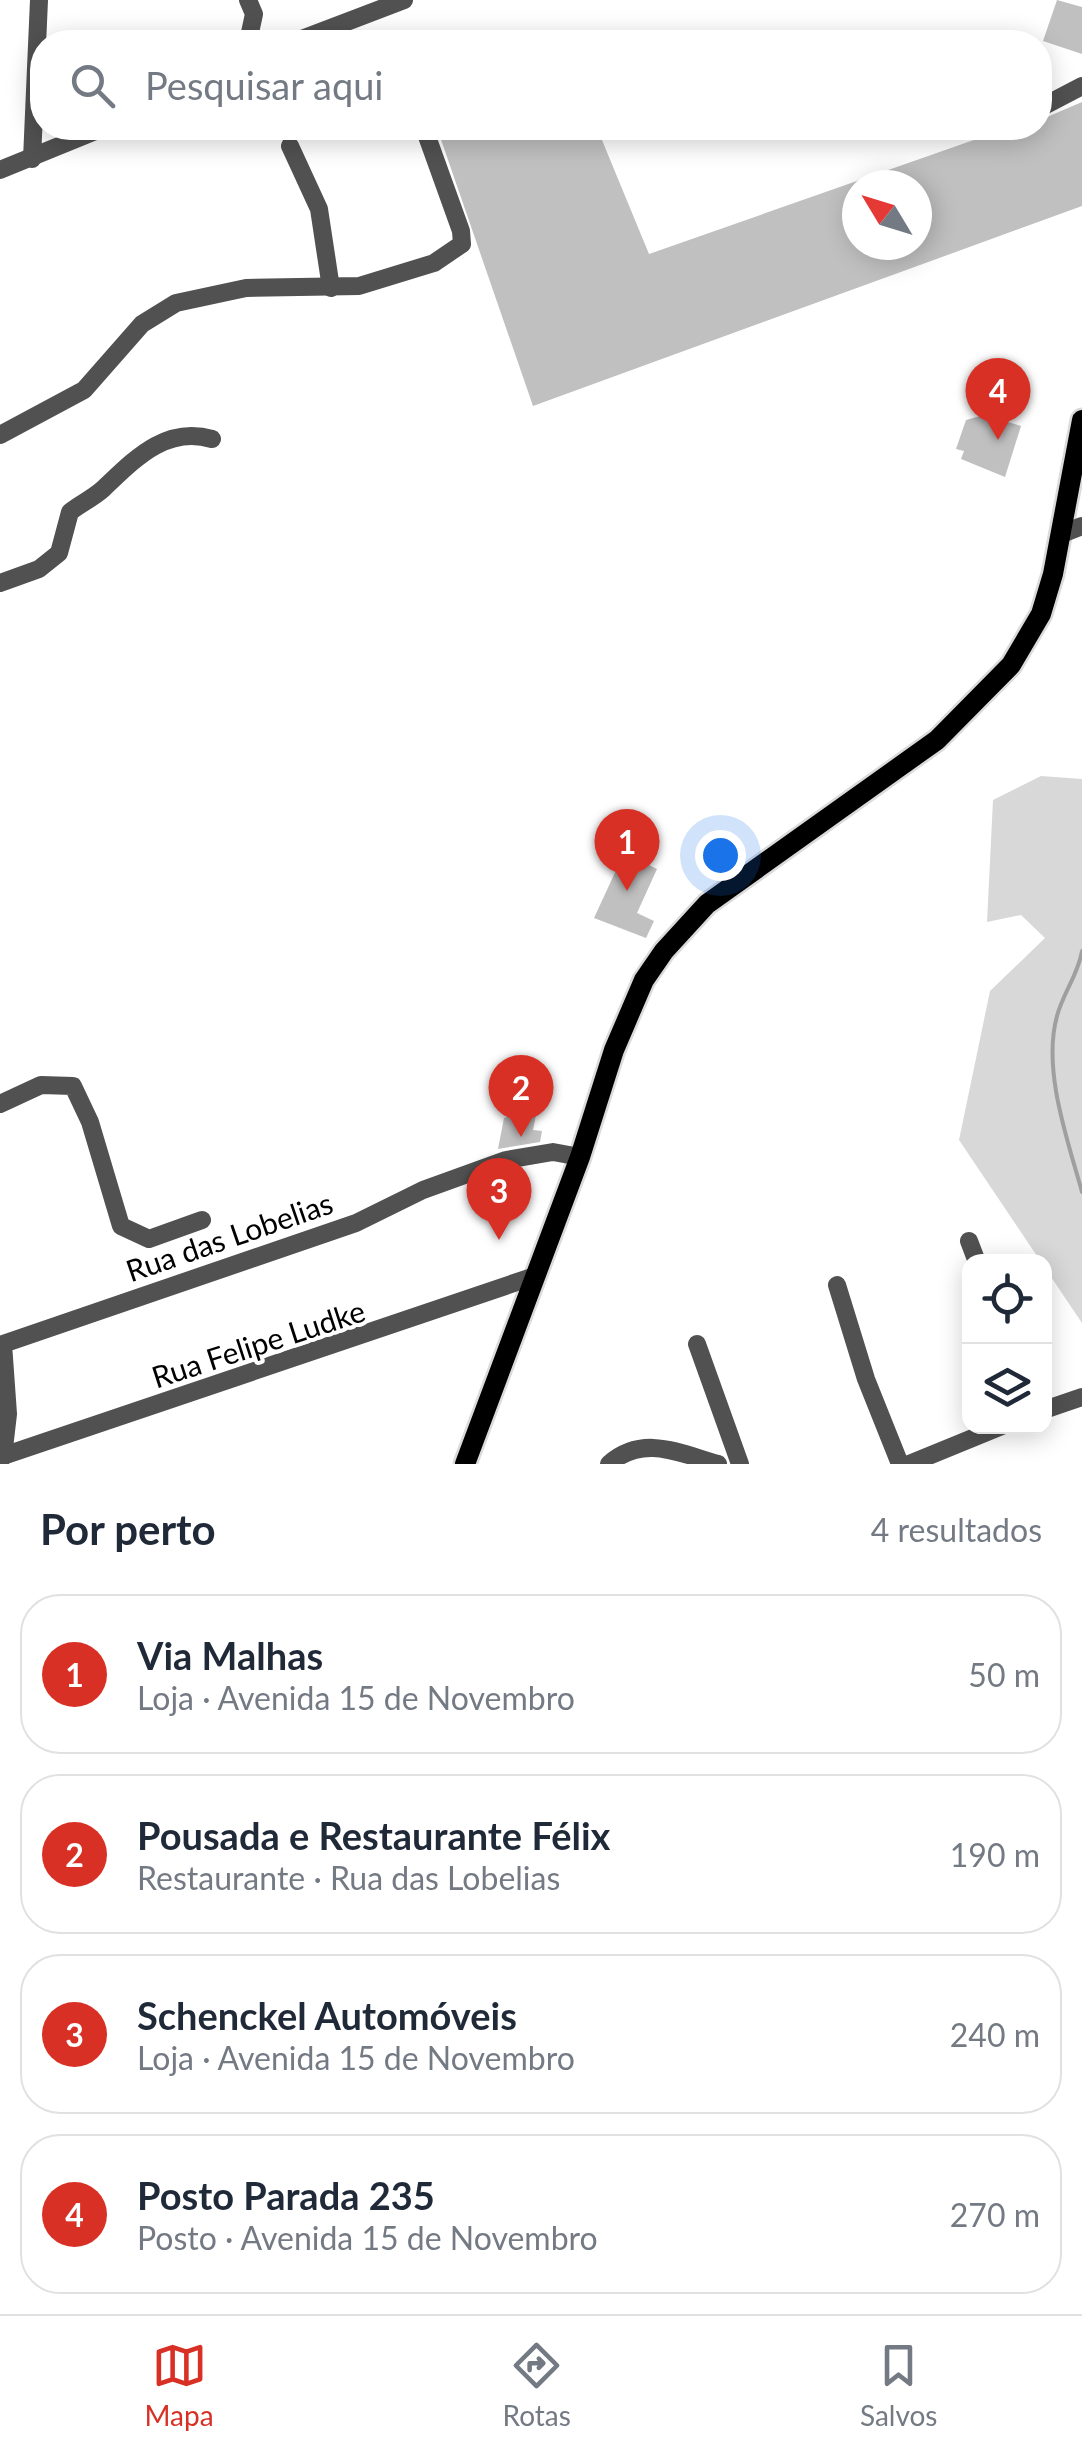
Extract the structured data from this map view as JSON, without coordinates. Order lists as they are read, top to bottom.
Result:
{
  "streets": {
    "street": ["Rua das Lobelias", "Rua Felipe Ludke"]
  },
  "crossings": [
    ["Rua das Lobelias", "Rua Felipe Ludke"]
  ],
  "north": "top left",
  "page": {
    "search": "Pesquisar aqui",
    "pins": [
      "4",
      "1",
      "2",
      "3"
    ],
    "heading": ["Por perto", "4 resultados"],
    "list": [
      {
        "mark": "1",
        "name": "Via Malhas",
        "note": "Loja · Avenida 15 de Novembro",
        "value": "50 m"
      },
      {
        "mark": "2",
        "name": "Pousada e Restaurante Félix",
        "note": "Restaurante · Rua das Lobelias",
        "value": "190 m"
      },
      {
        "mark": "3",
        "name": "Schenckel Automóveis",
        "note": "Loja · Avenida 15 de Novembro",
        "value": "240 m"
      },
      {
        "mark": "4",
        "name": "Posto Parada 235",
        "note": "Posto · Avenida 15 de Novembro",
        "value": "270 m"
      }
    ],
    "nav": ["Mapa", "Rotas", "Salvos"]
  }
}
